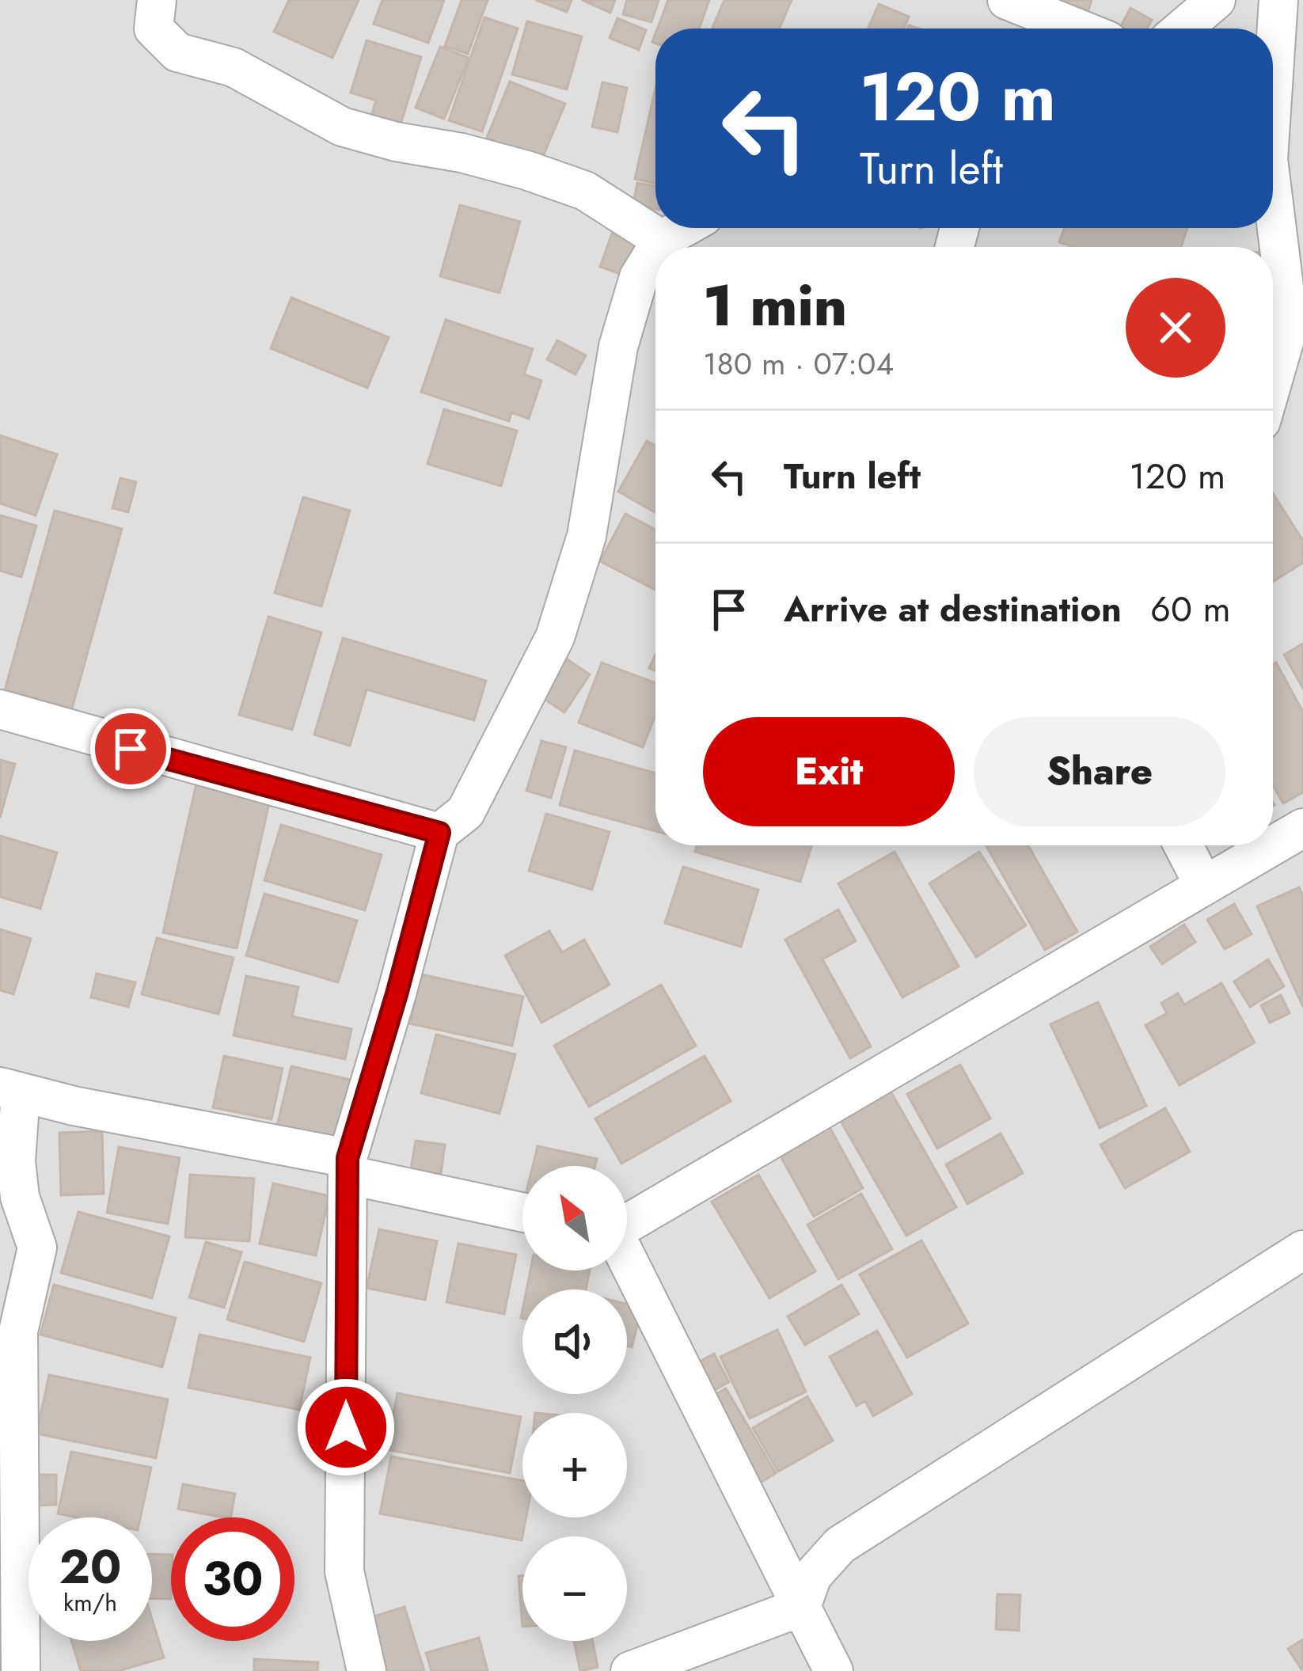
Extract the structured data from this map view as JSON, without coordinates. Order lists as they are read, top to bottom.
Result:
{
  "north": "top left",
  "page": {
    "turn": ["120 m", "Turn left"],
    "heading": ["1 min", "180 m · 07:04"],
    "list": [
      {
        "name": "Turn left",
        "value": "120 m"
      },
      {
        "name": "Arrive at destination",
        "value": "60 m"
      }
    ],
    "buttons": ["Exit", "Share"],
    "map_buttons": ["+", "−"],
    "speed": "20 km/h",
    "limit": "30"
  }
}
